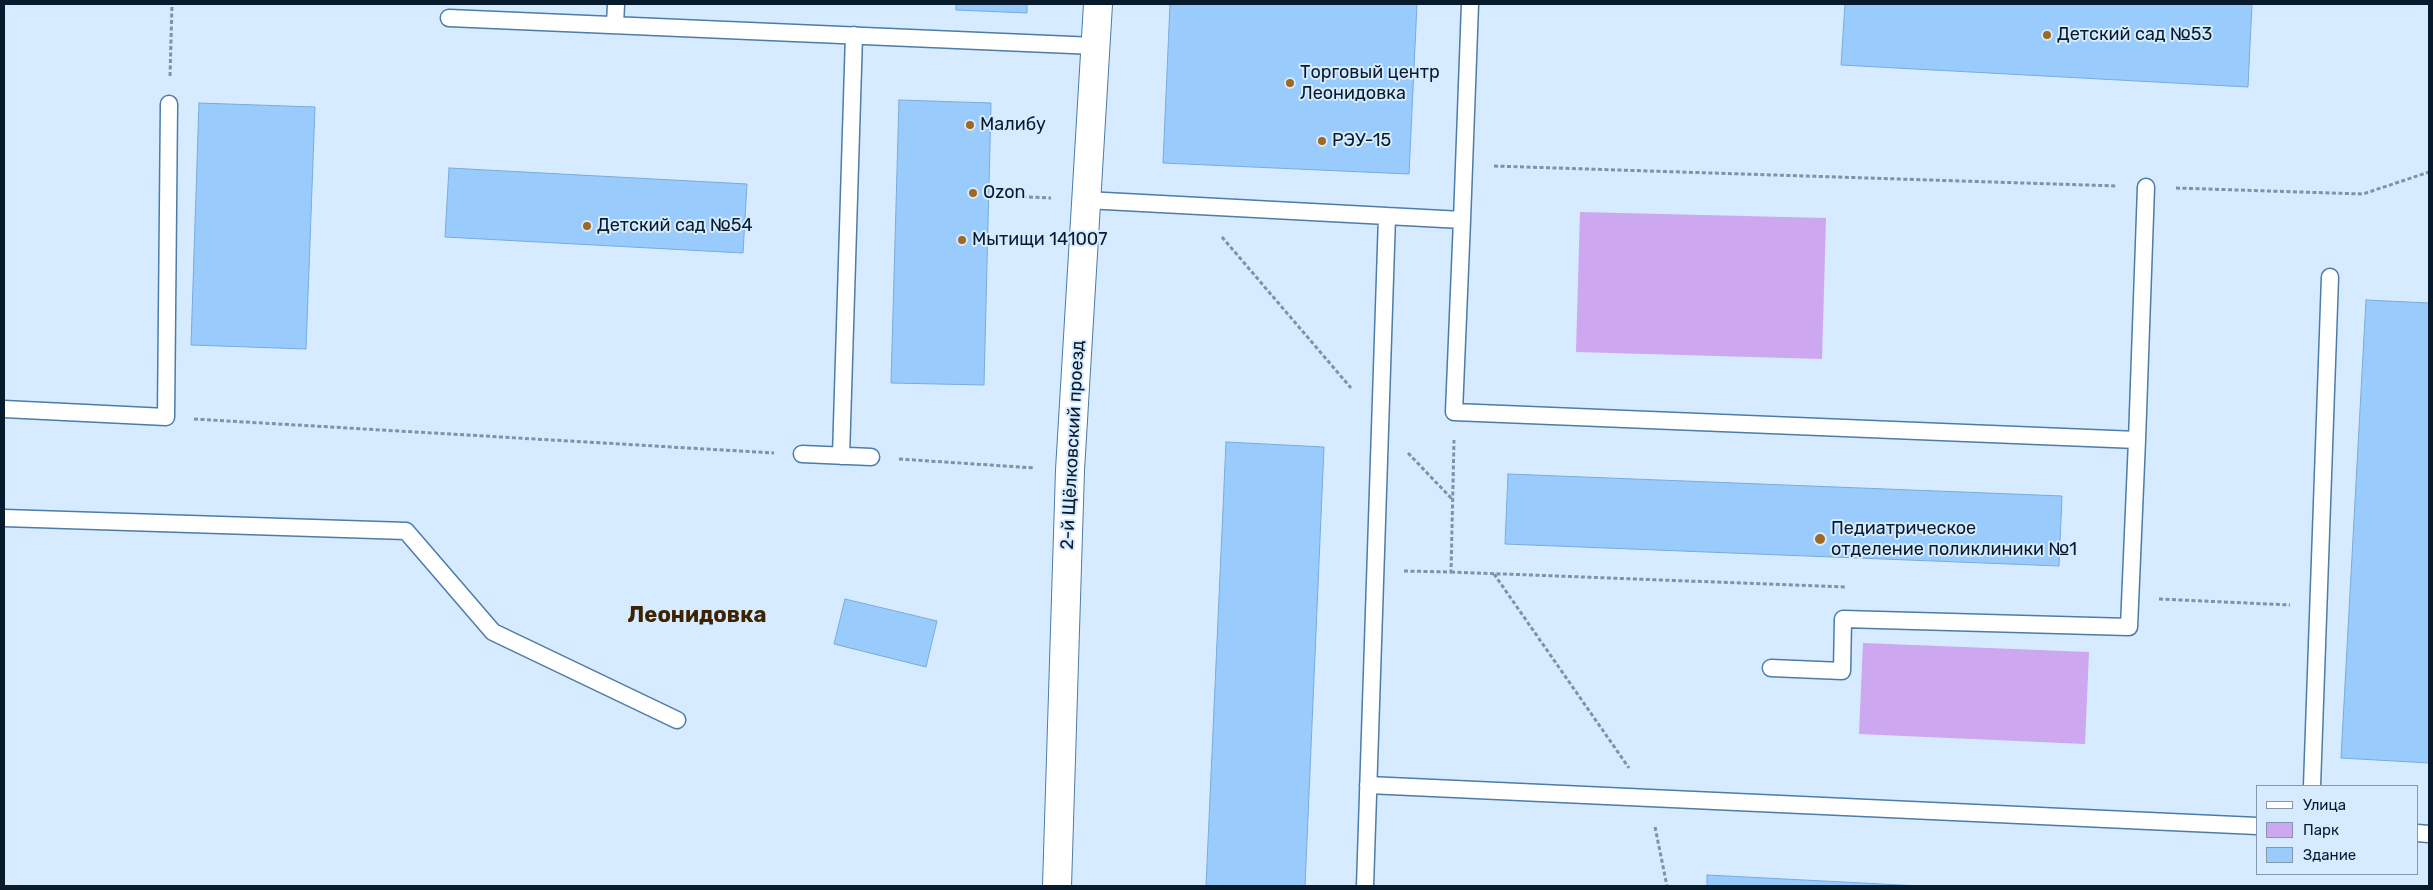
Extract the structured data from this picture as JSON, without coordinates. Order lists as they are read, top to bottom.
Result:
{
  "streets": {
    "street": ["2-й Щёлковский проезд"]
  },
  "districts": ["Леонидовка"],
  "places": [
    "Детский сад №53",
    "Торговый центр Леонидовка",
    "Малибу",
    "РЭУ-15",
    "Ozon",
    "Детский сад №54",
    "Мытищи 141007",
    "Педиатрическое отделение поликлиники №1"
  ],
  "legend": ["Улица", "Парк", "Здание"]
}
